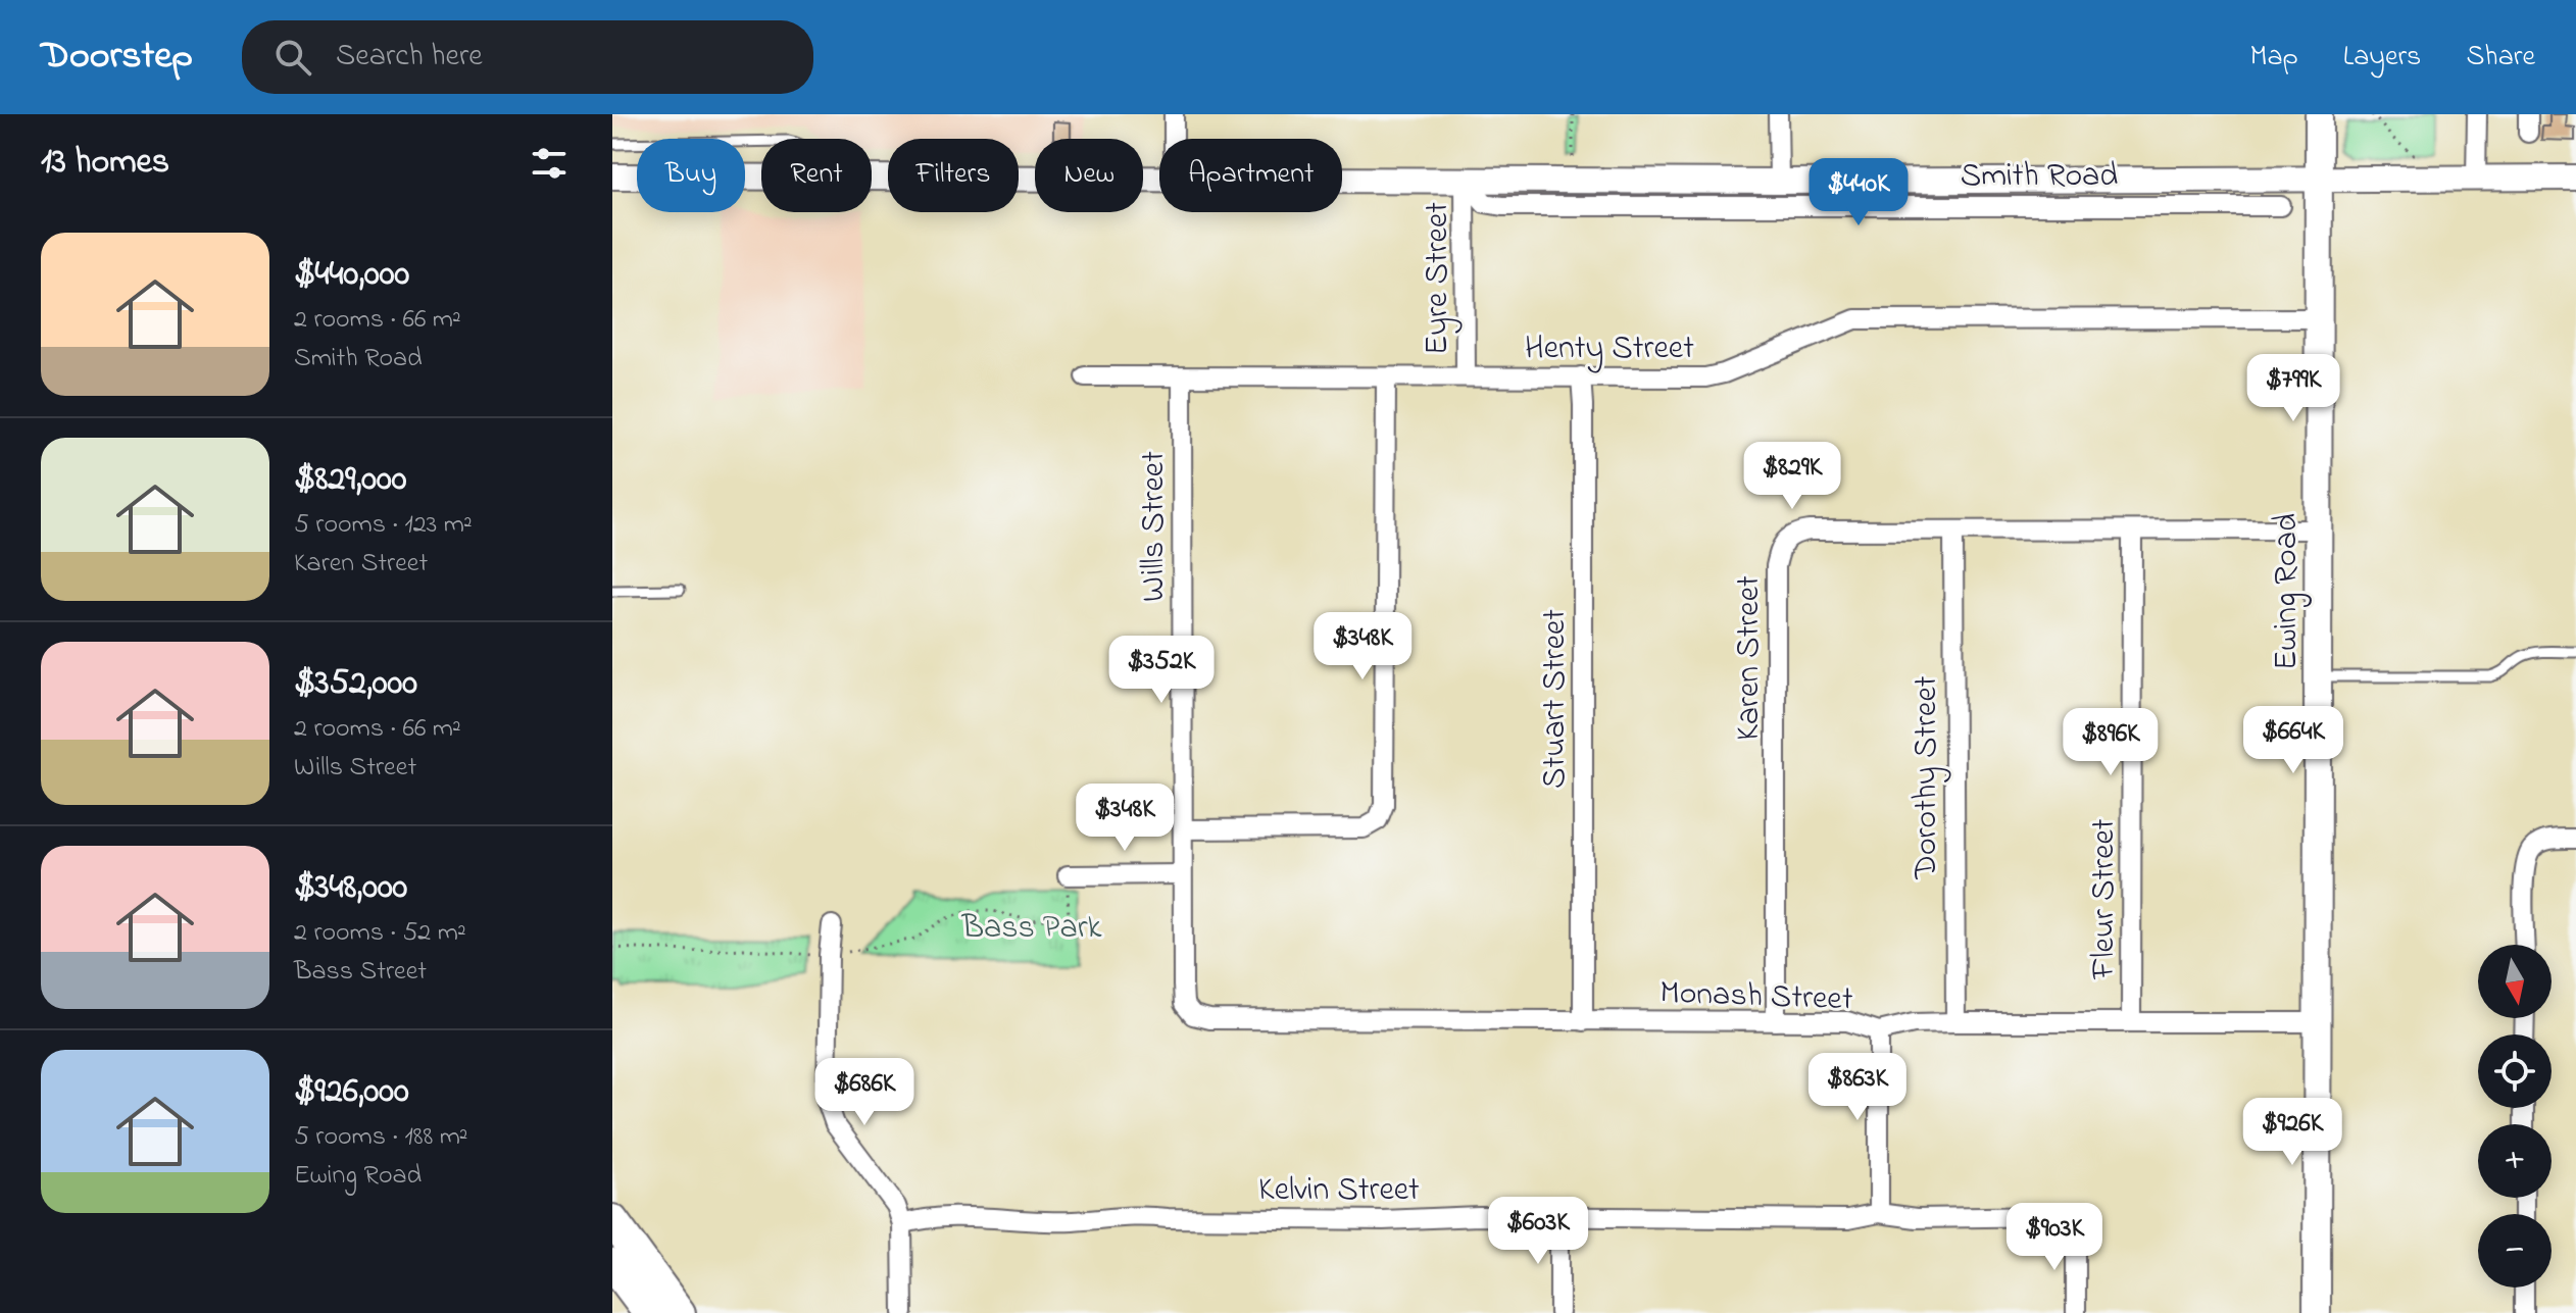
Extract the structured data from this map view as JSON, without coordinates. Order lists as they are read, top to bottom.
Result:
{
  "streets": {
    "main road": ["Ewing Road"],
    "street": [
      "Smith Road",
      "Eyre Street",
      "Henty Street",
      "Wills Street",
      "Karen Street",
      "Stuart Street",
      "Dorothy Street",
      "Fleur Street",
      "Monash Street",
      "Kelvin Street"
    ]
  },
  "crossings": [
    ["Smith Road", "Eyre Street"],
    ["Smith Road", "Ewing Road"],
    ["Eyre Street", "Henty Street"],
    ["Henty Street", "Wills Street"],
    ["Henty Street", "Ewing Road"],
    ["Henty Street", "Stuart Street"],
    ["Wills Street", "Monash Street"],
    ["Ewing Road", "Karen Street"],
    ["Ewing Road", "Monash Street"],
    ["Karen Street", "Dorothy Street"],
    ["Karen Street", "Fleur Street"],
    ["Karen Street", "Monash Street"],
    ["Stuart Street", "Monash Street"],
    ["Dorothy Street", "Monash Street"],
    ["Fleur Street", "Monash Street"]
  ],
  "parks": ["Bass Park"],
  "north": "bottom",
  "page": {
    "header": "Doorstep",
    "search": "Search here",
    "nav": ["Map", "Layers", "Share"],
    "heading": "13 homes",
    "chip": [
      "Buy",
      "Rent",
      "Filters",
      "New",
      "Apartment"
    ],
    "price": [
      "$440K",
      "$799K",
      "$829K",
      "$348K",
      "$352K",
      "$664K",
      "$896K",
      "$348K",
      "$863K",
      "$686K",
      "$926K",
      "$603K",
      "$903K"
    ],
    "list": [
      {
        "name": "$440,000",
        "note": "2 rooms · 66 m² · Smith Road"
      },
      {
        "name": "$829,000",
        "note": "5 rooms · 123 m² · Karen Street"
      },
      {
        "name": "$352,000",
        "note": "2 rooms · 66 m² · Wills Street"
      },
      {
        "name": "$348,000",
        "note": "2 rooms · 52 m² · Bass Street"
      },
      {
        "name": "$926,000",
        "note": "5 rooms · 188 m² · Ewing Road"
      }
    ],
    "map_buttons": ["+", "−"]
  }
}
